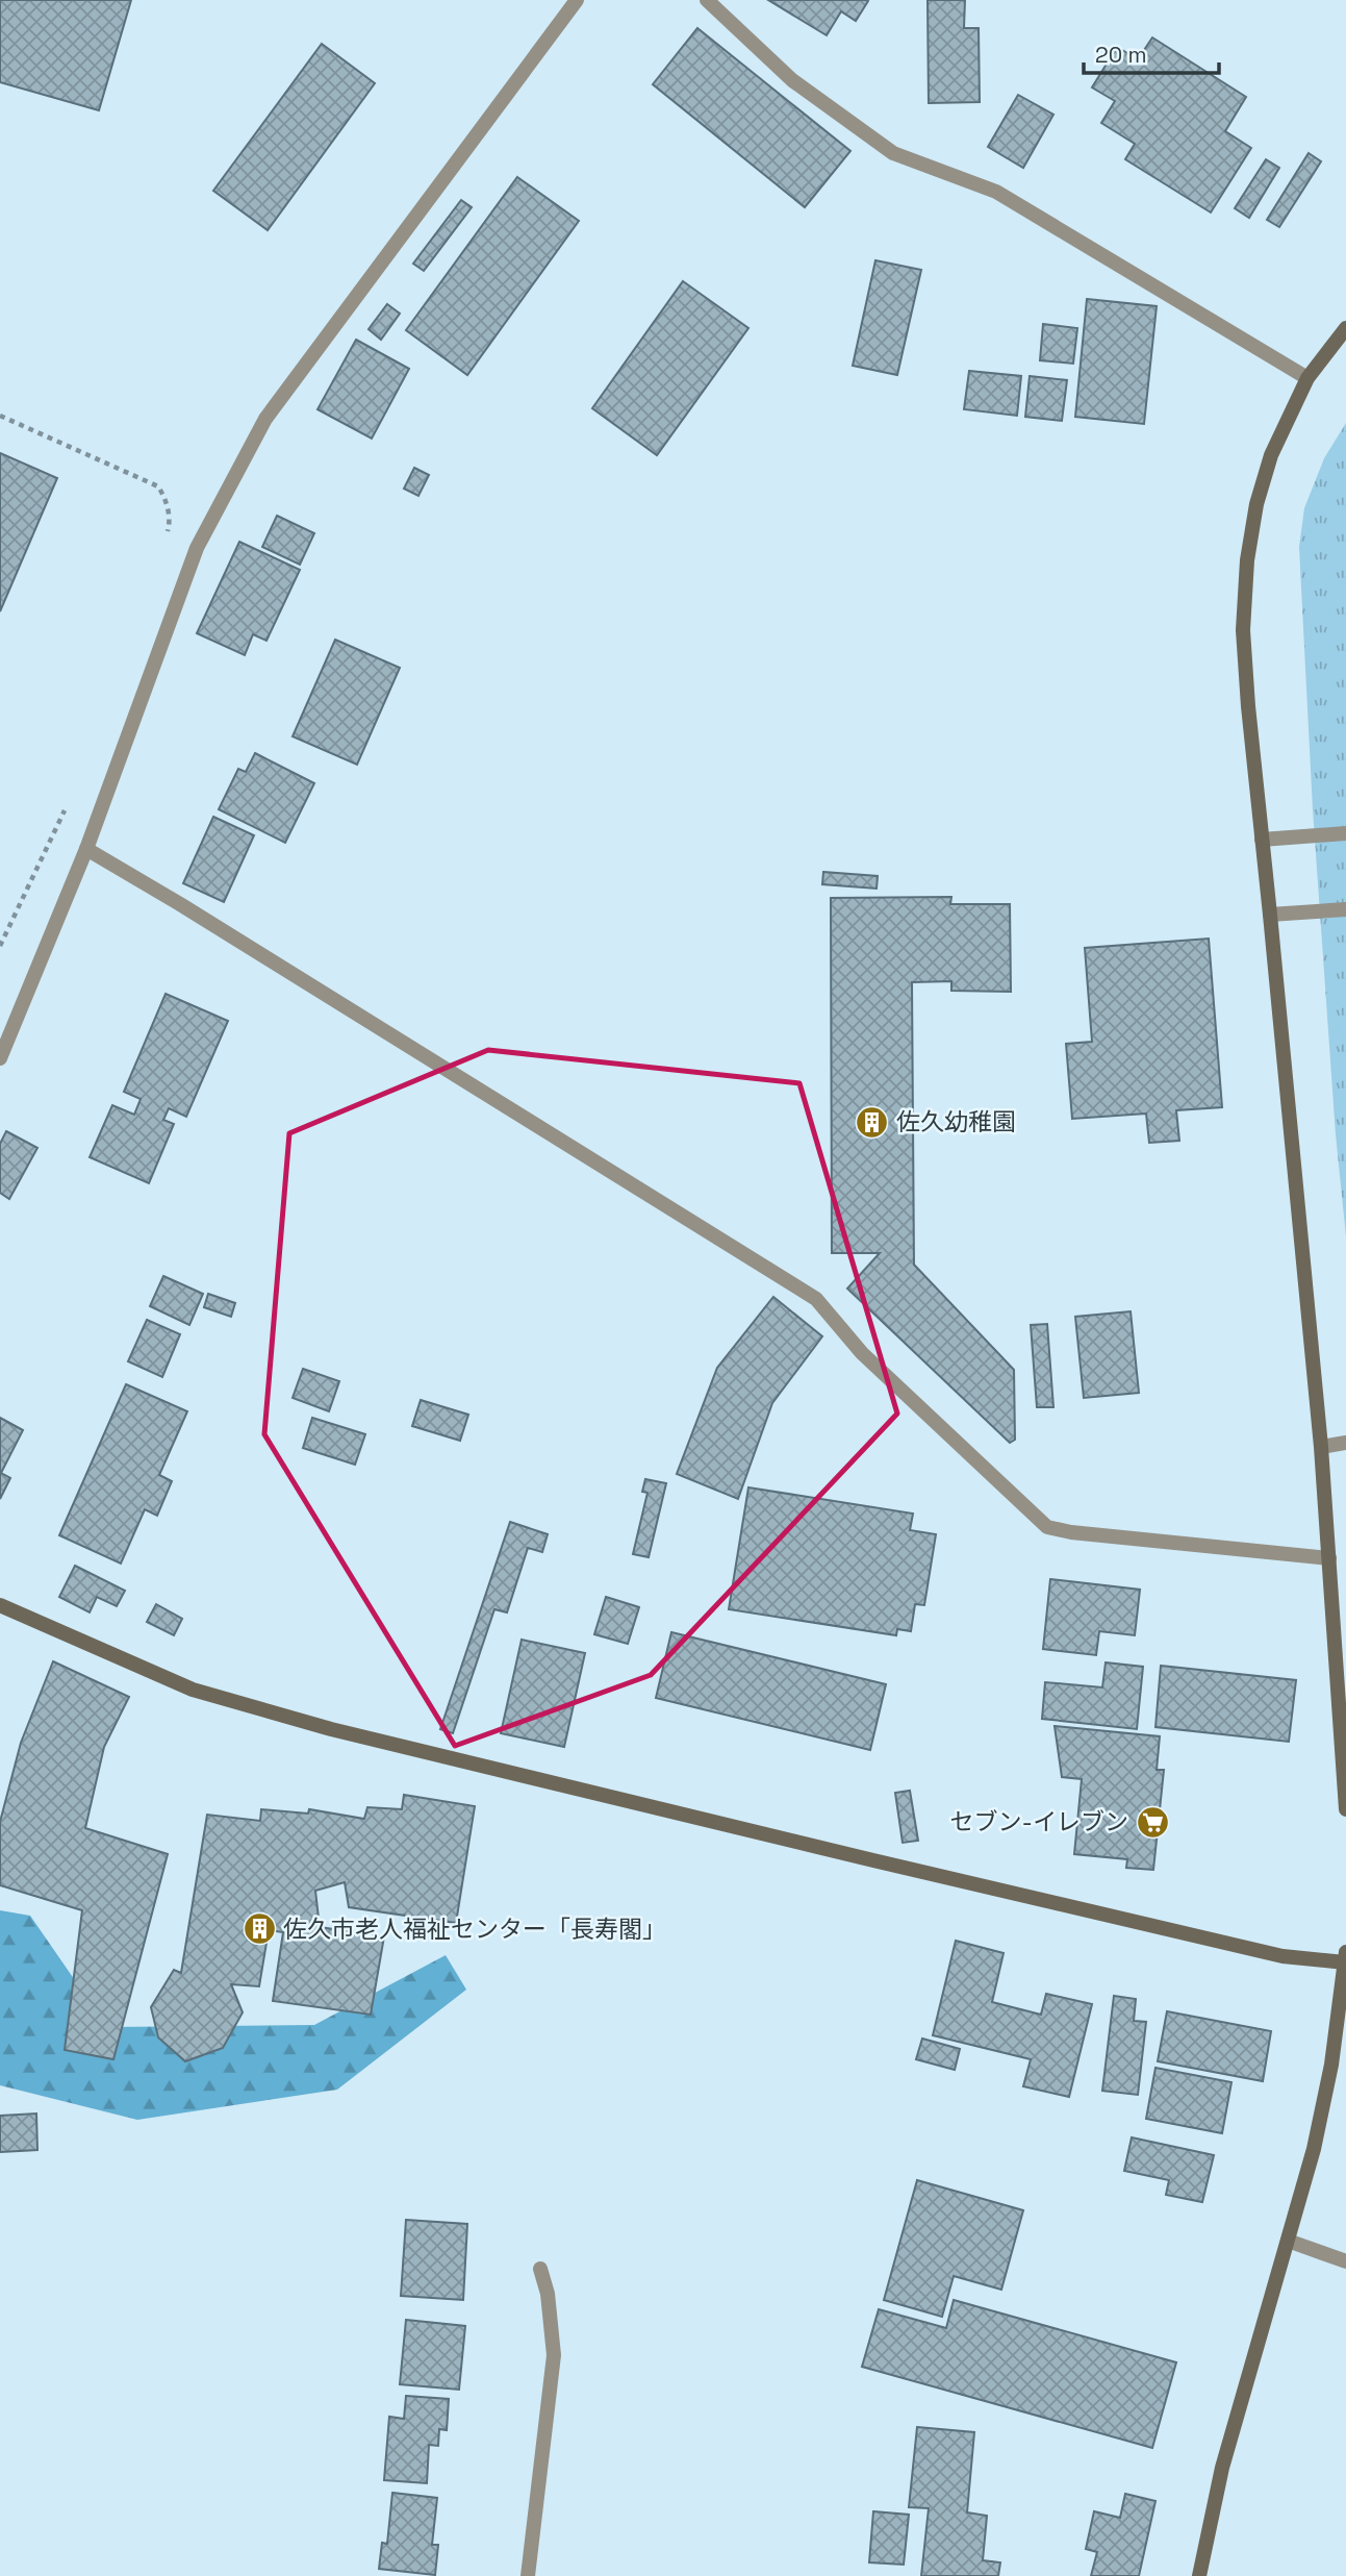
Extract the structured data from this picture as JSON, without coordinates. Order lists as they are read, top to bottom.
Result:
{
  "places": {
    "building": ["佐久幼稚園", "佐久市老人福祉センター「長寿閣」"],
    "supermarket": ["セブン-イレブン"]
  },
  "scale_bar": "20 m"
}
